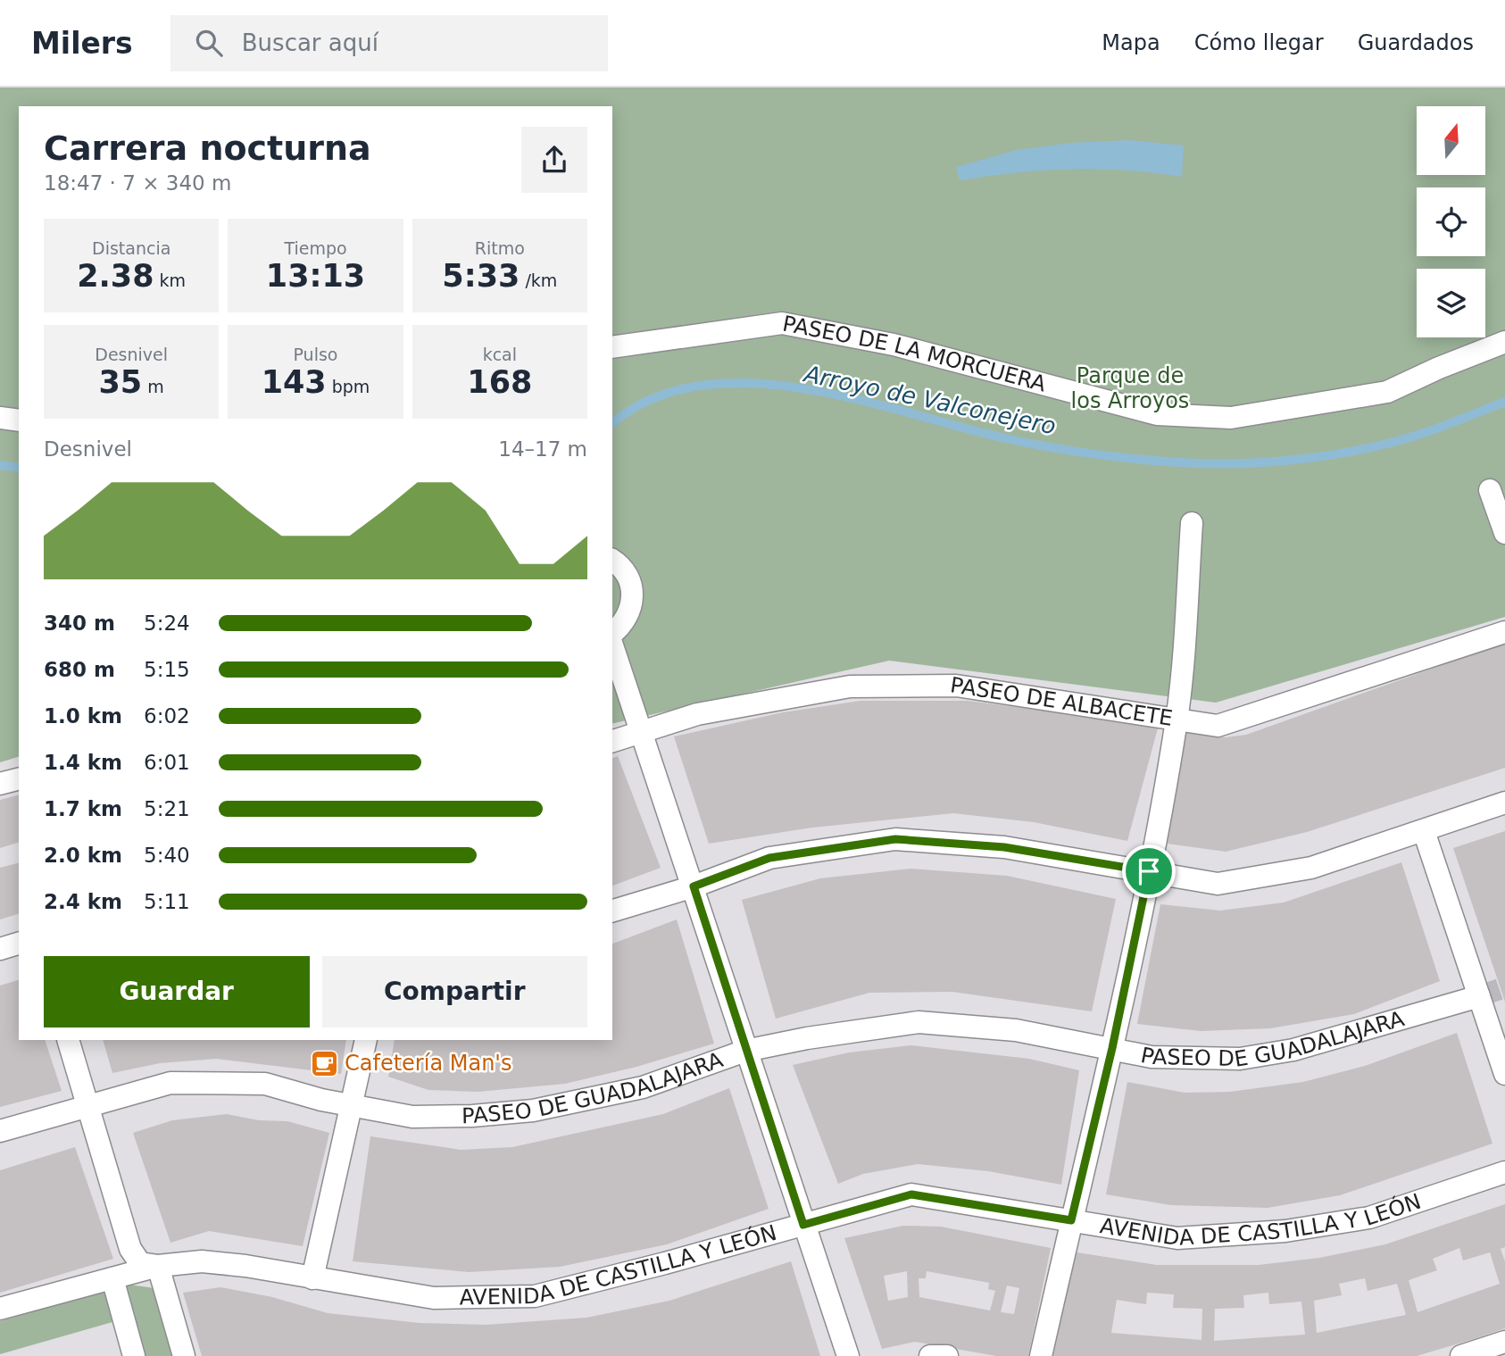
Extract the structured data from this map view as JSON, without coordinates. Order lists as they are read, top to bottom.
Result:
{
  "streets": {
    "street": [
      "PASEO DE LA MORCUERA",
      "PASEO DE ALBACETE",
      "PASEO DE GUADALAJARA",
      "AVENIDA DE CASTILLA Y LEÓN"
    ]
  },
  "water": ["Arroyo de Valconejero"],
  "parks": ["Parque de los Arroyos"],
  "places": {
    "cafe": ["Cafetería Man's"]
  },
  "north": "top",
  "page": {
    "header": "Milers",
    "search": "Buscar aquí",
    "nav": ["Mapa", "Cómo llegar", "Guardados"],
    "heading": ["Carrera nocturna", "18:47 · 7 × 340 m"],
    "stats": [
      ["Distancia", "2.38 km"],
      ["Tiempo", "13:13"],
      ["Ritmo", "5:33 /km"],
      ["Desnivel", "35 m"],
      ["Pulso", "143 bpm"],
      ["kcal", "168"]
    ],
    "chart": ["Desnivel", "14–17 m"],
    "list": [
      {
        "name": "340 m",
        "note": "5:24"
      },
      {
        "name": "680 m",
        "note": "5:15"
      },
      {
        "name": "1.0 km",
        "note": "6:02"
      },
      {
        "name": "1.4 km",
        "note": "6:01"
      },
      {
        "name": "1.7 km",
        "note": "5:21"
      },
      {
        "name": "2.0 km",
        "note": "5:40"
      },
      {
        "name": "2.4 km",
        "note": "5:11"
      }
    ],
    "buttons": ["Guardar", "Compartir"]
  }
}
